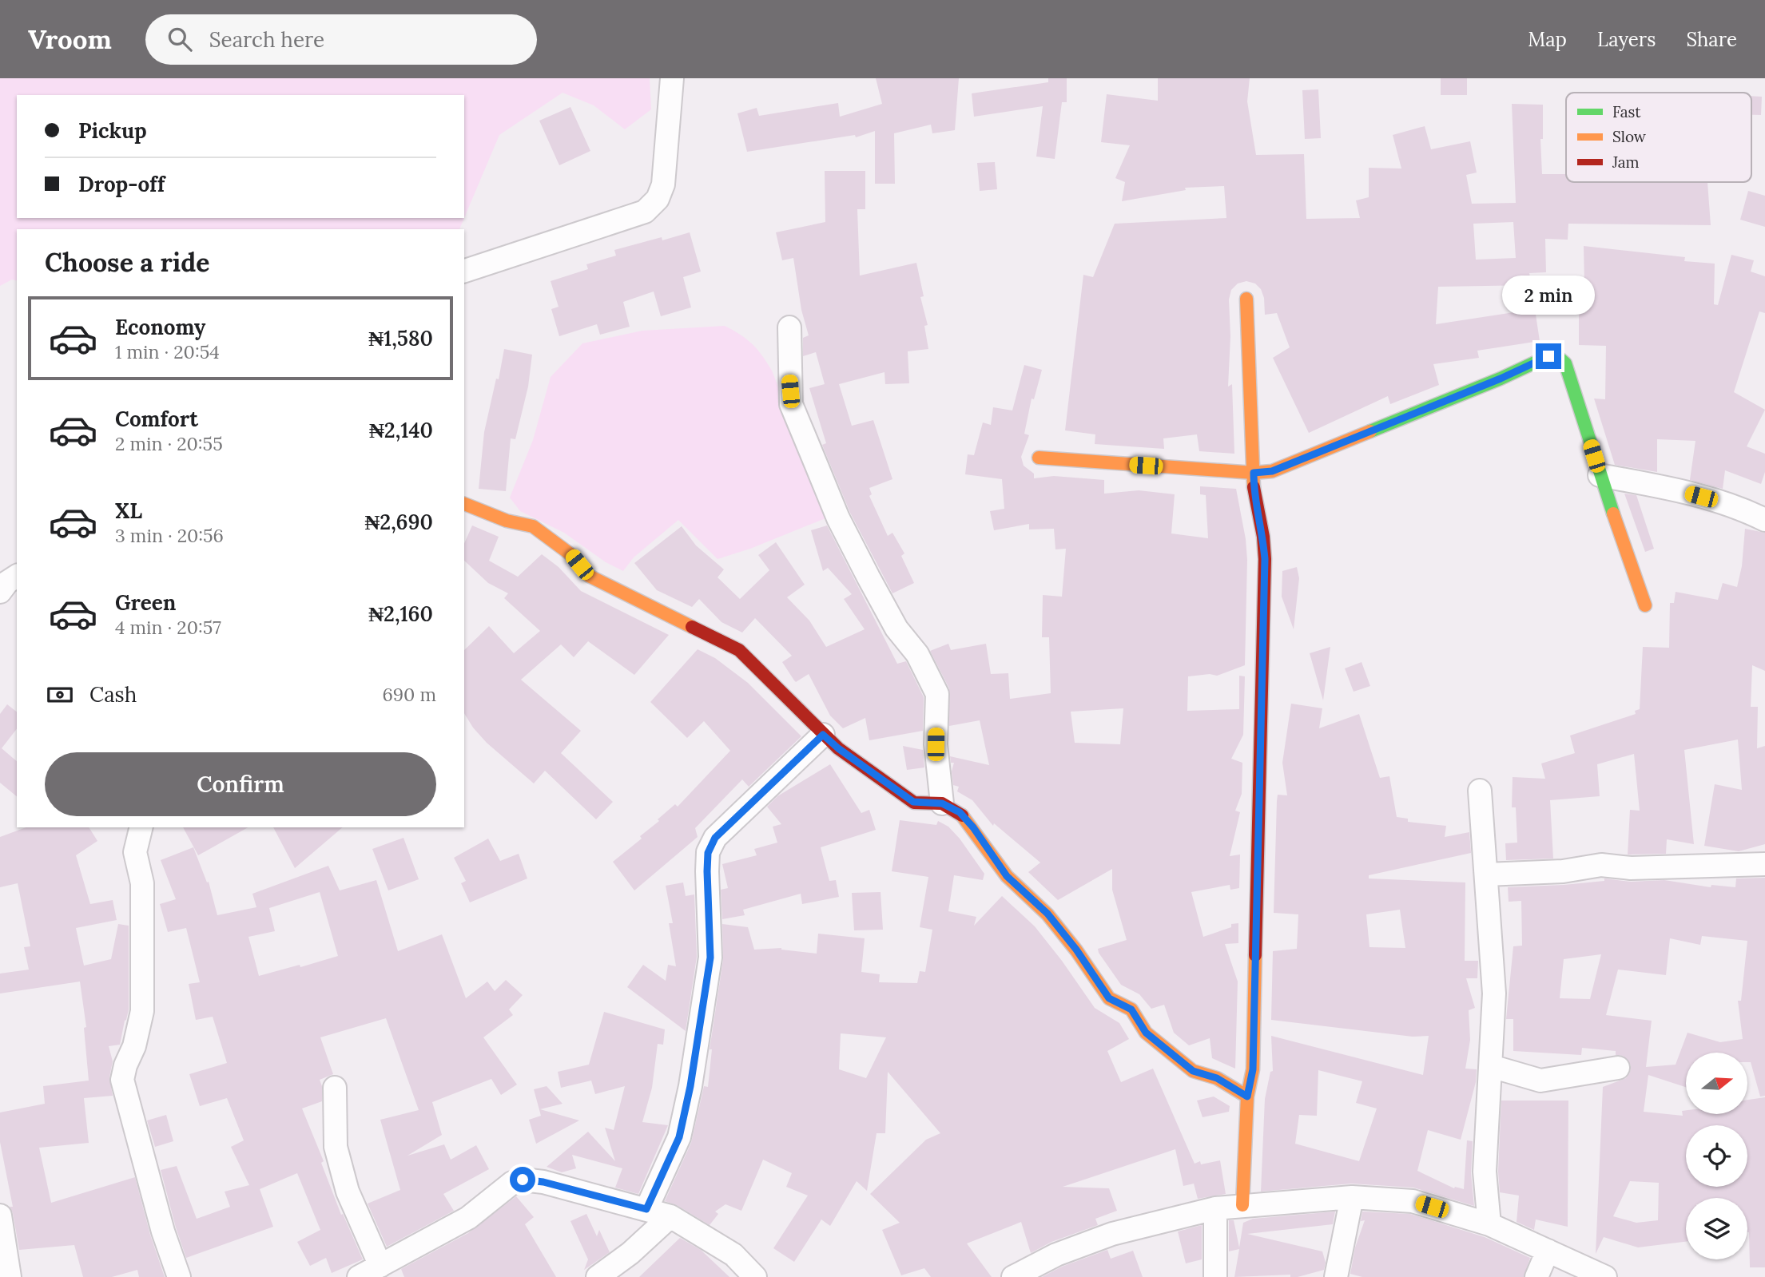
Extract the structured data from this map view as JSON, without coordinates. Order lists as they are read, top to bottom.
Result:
{
  "legend": ["Fast", "Slow", "Jam"],
  "north": "right",
  "page": {
    "header": "Vroom",
    "search": "Search here",
    "nav": ["Map", "Layers", "Share"],
    "banner": ["Pickup", "Drop-off"],
    "heading": "Choose a ride",
    "bubble": "2 min",
    "list": [
      {
        "name": "Economy",
        "note": "1 min · 20:54",
        "value": "₦1,580"
      },
      {
        "name": "Comfort",
        "note": "2 min · 20:55",
        "value": "₦2,140"
      },
      {
        "name": "XL",
        "note": "3 min · 20:56",
        "value": "₦2,690"
      },
      {
        "name": "Green",
        "note": "4 min · 20:57",
        "value": "₦2,160"
      }
    ],
    "pay": ["Cash", "690 m"],
    "buttons": "Confirm"
  }
}
